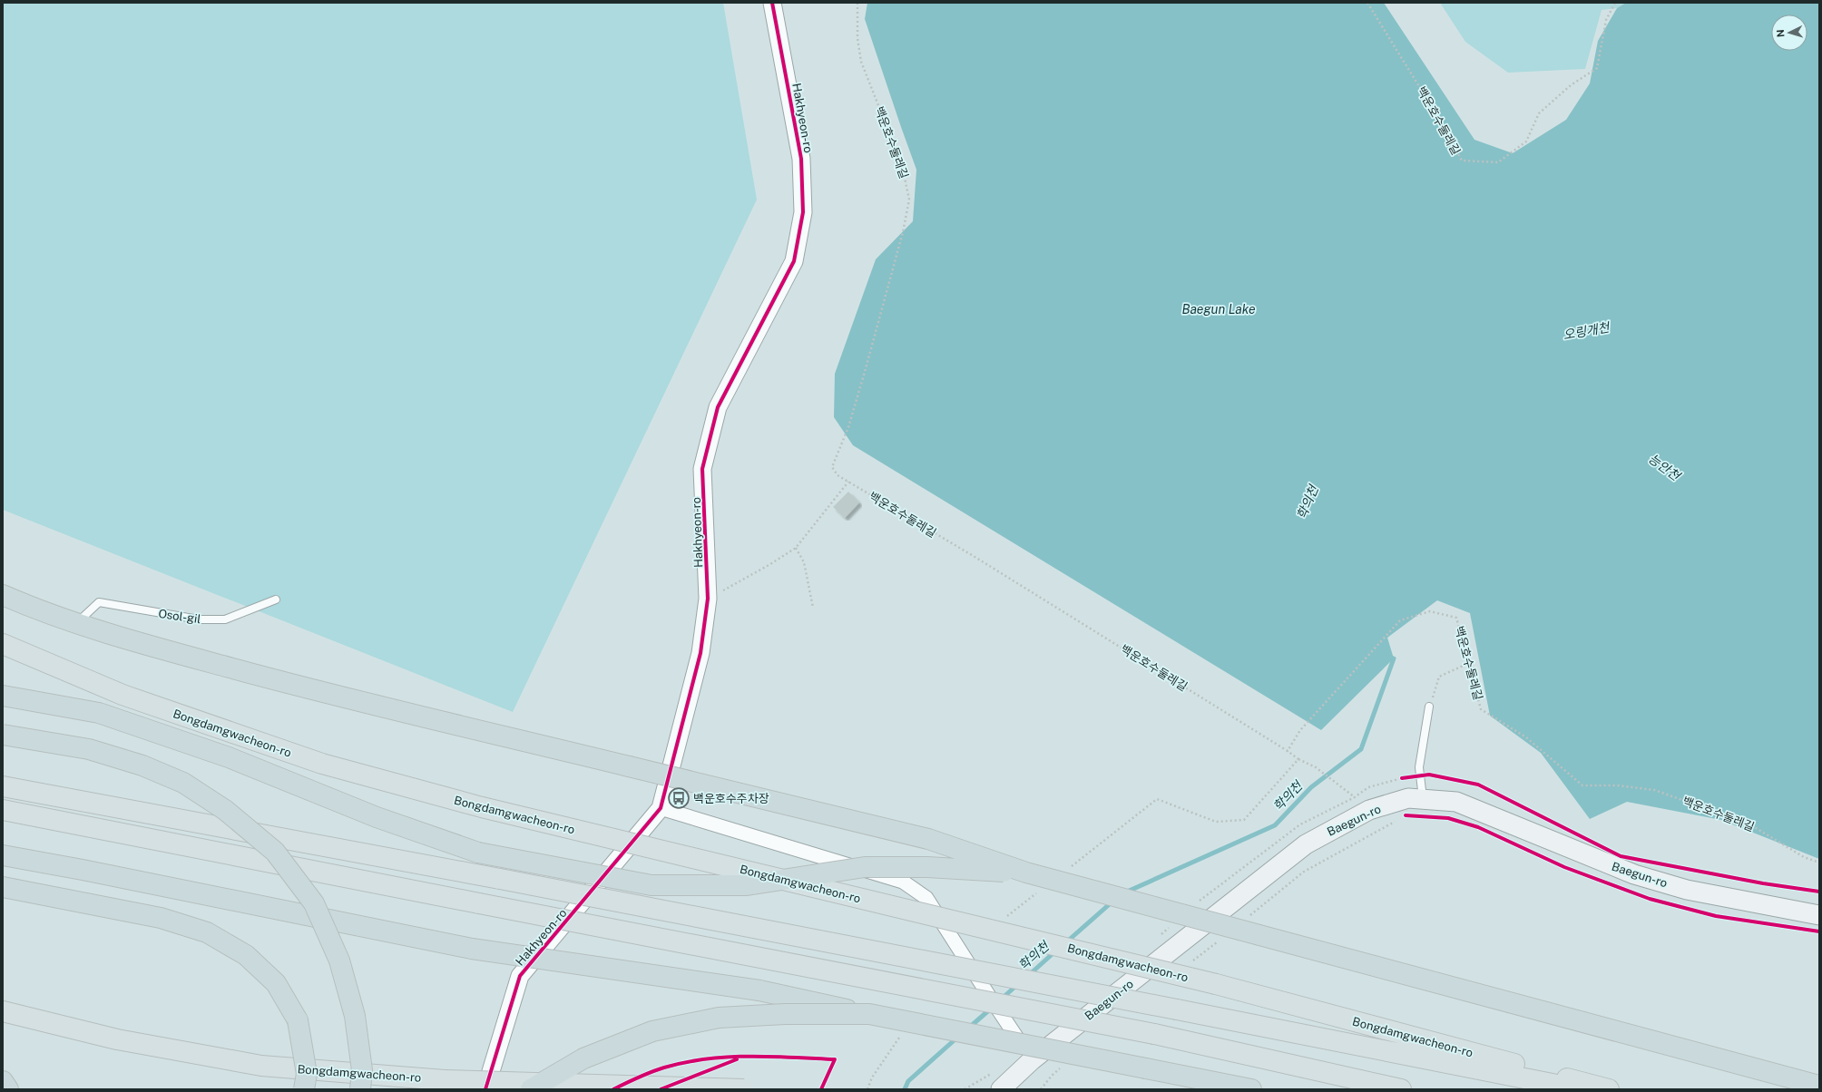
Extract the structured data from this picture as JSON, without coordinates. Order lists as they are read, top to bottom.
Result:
{
  "streets": {
    "highway": ["Bongdamgwacheon-ro"],
    "main road": ["Baegun-ro"],
    "street": ["Hakhyeon-ro"],
    "lane": ["Osol-gil"],
    "path": ["백운호수둘레길"]
  },
  "water": [
    "Baegun Lake",
    "오링개천",
    "능안천",
    "학의천"
  ],
  "places": {
    "bus stop": ["백운호수주차장"]
  },
  "north": "left"
}
